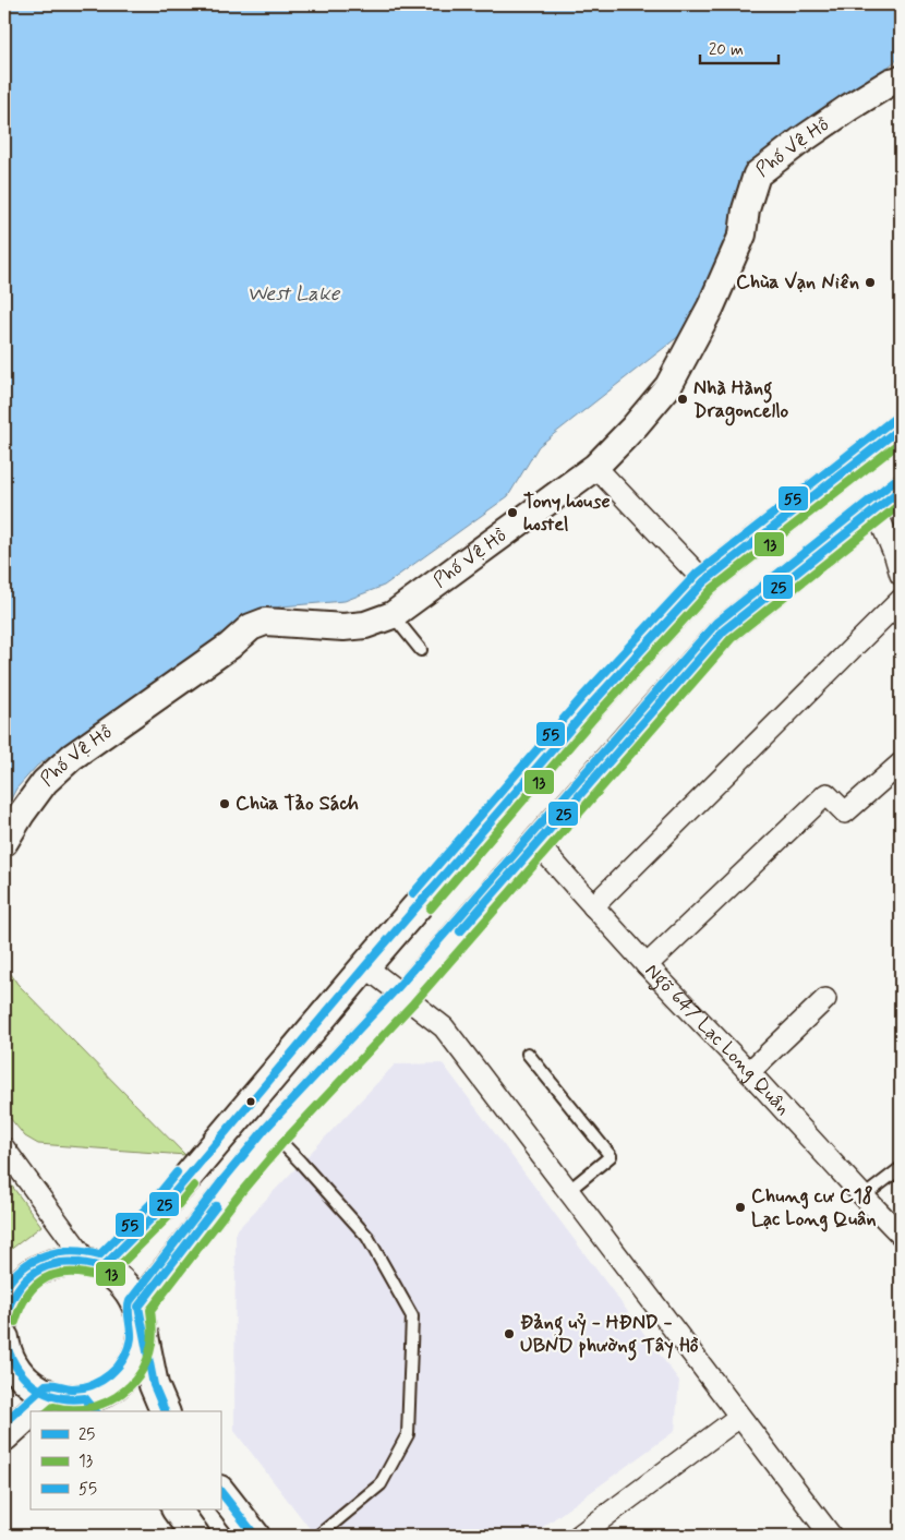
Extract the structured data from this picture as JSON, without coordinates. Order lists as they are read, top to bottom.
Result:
{
  "streets": {
    "street": ["Phố Vệ Hồ", "Ngõ 647 Lạc Long Quân"]
  },
  "water": ["West Lake"],
  "places": [
    "Chùa Vạn Niên",
    "Nhà Hàng Dragoncello",
    "Tony house hostel",
    "Chùa Tảo Sách",
    "Chung cư C18 Lạc Long Quân",
    "Đảng uỷ - HĐND - UBND phường Tây Hồ"
  ],
  "lines": ["transit line 55", "transit line 25", "transit line 13"],
  "legend": ["25", "13", "55"],
  "scale_bar": "20 m"
}
